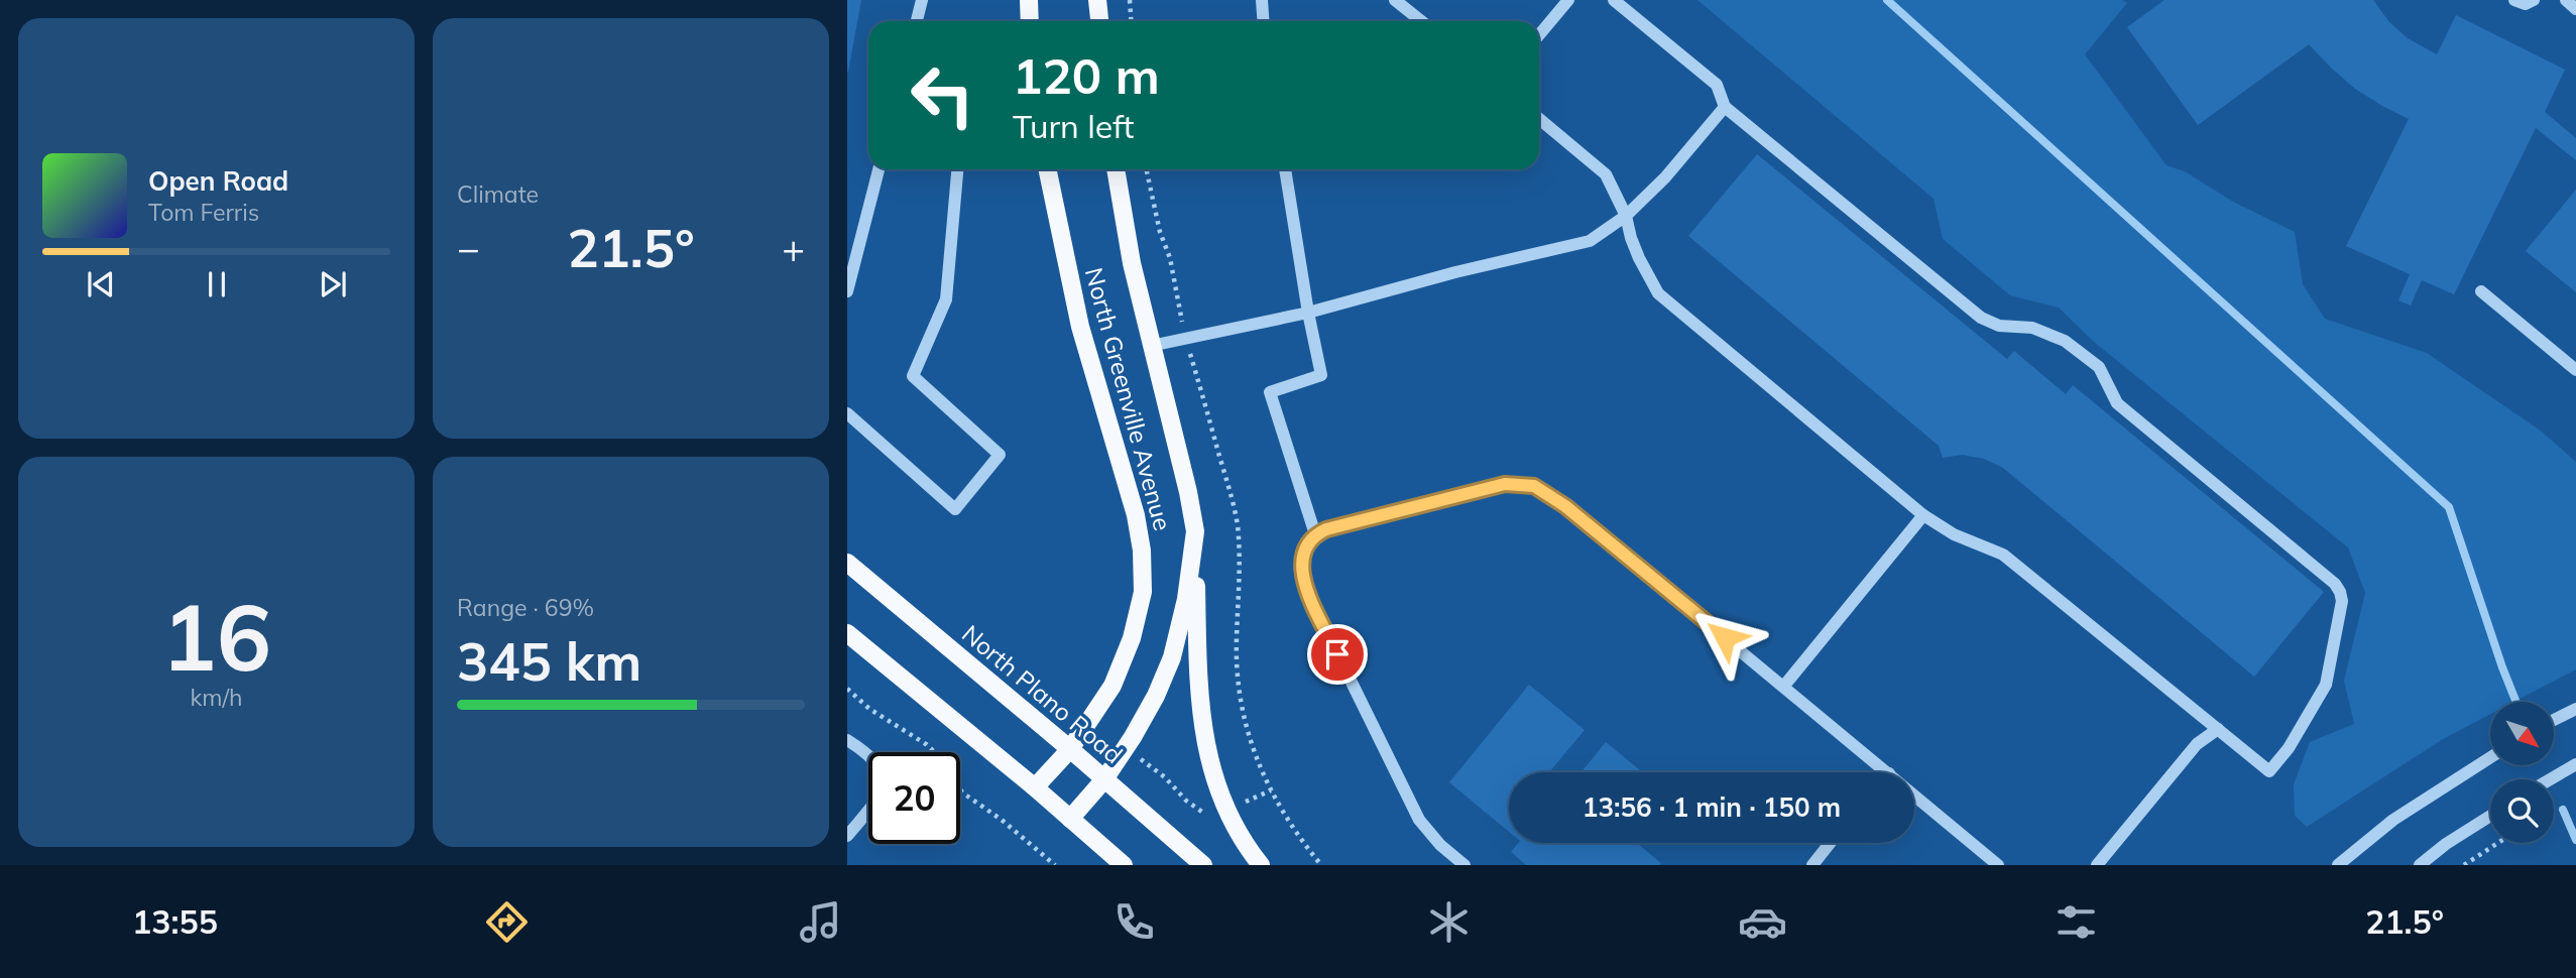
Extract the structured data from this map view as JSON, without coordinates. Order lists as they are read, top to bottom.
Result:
{
  "streets": {
    "main road": ["North Greenville Avenue", "North Plano Road"]
  },
  "crossings": [
    ["North Greenville Avenue", "North Plano Road"]
  ],
  "north": "bottom right",
  "page": {
    "tile": [
      "Climate",
      ["16", "km/h"],
      ["Range · 69%", "345 km"]
    ],
    "turn": ["120 m", "Turn left"],
    "song": ["Open Road", "Tom Ferris"],
    "heat": ["−", "21.5°", "+"],
    "limit": "20",
    "trip": "13:56 · 1 min · 150 m",
    "tabs": ["13:55", "21.5°"]
  }
}
